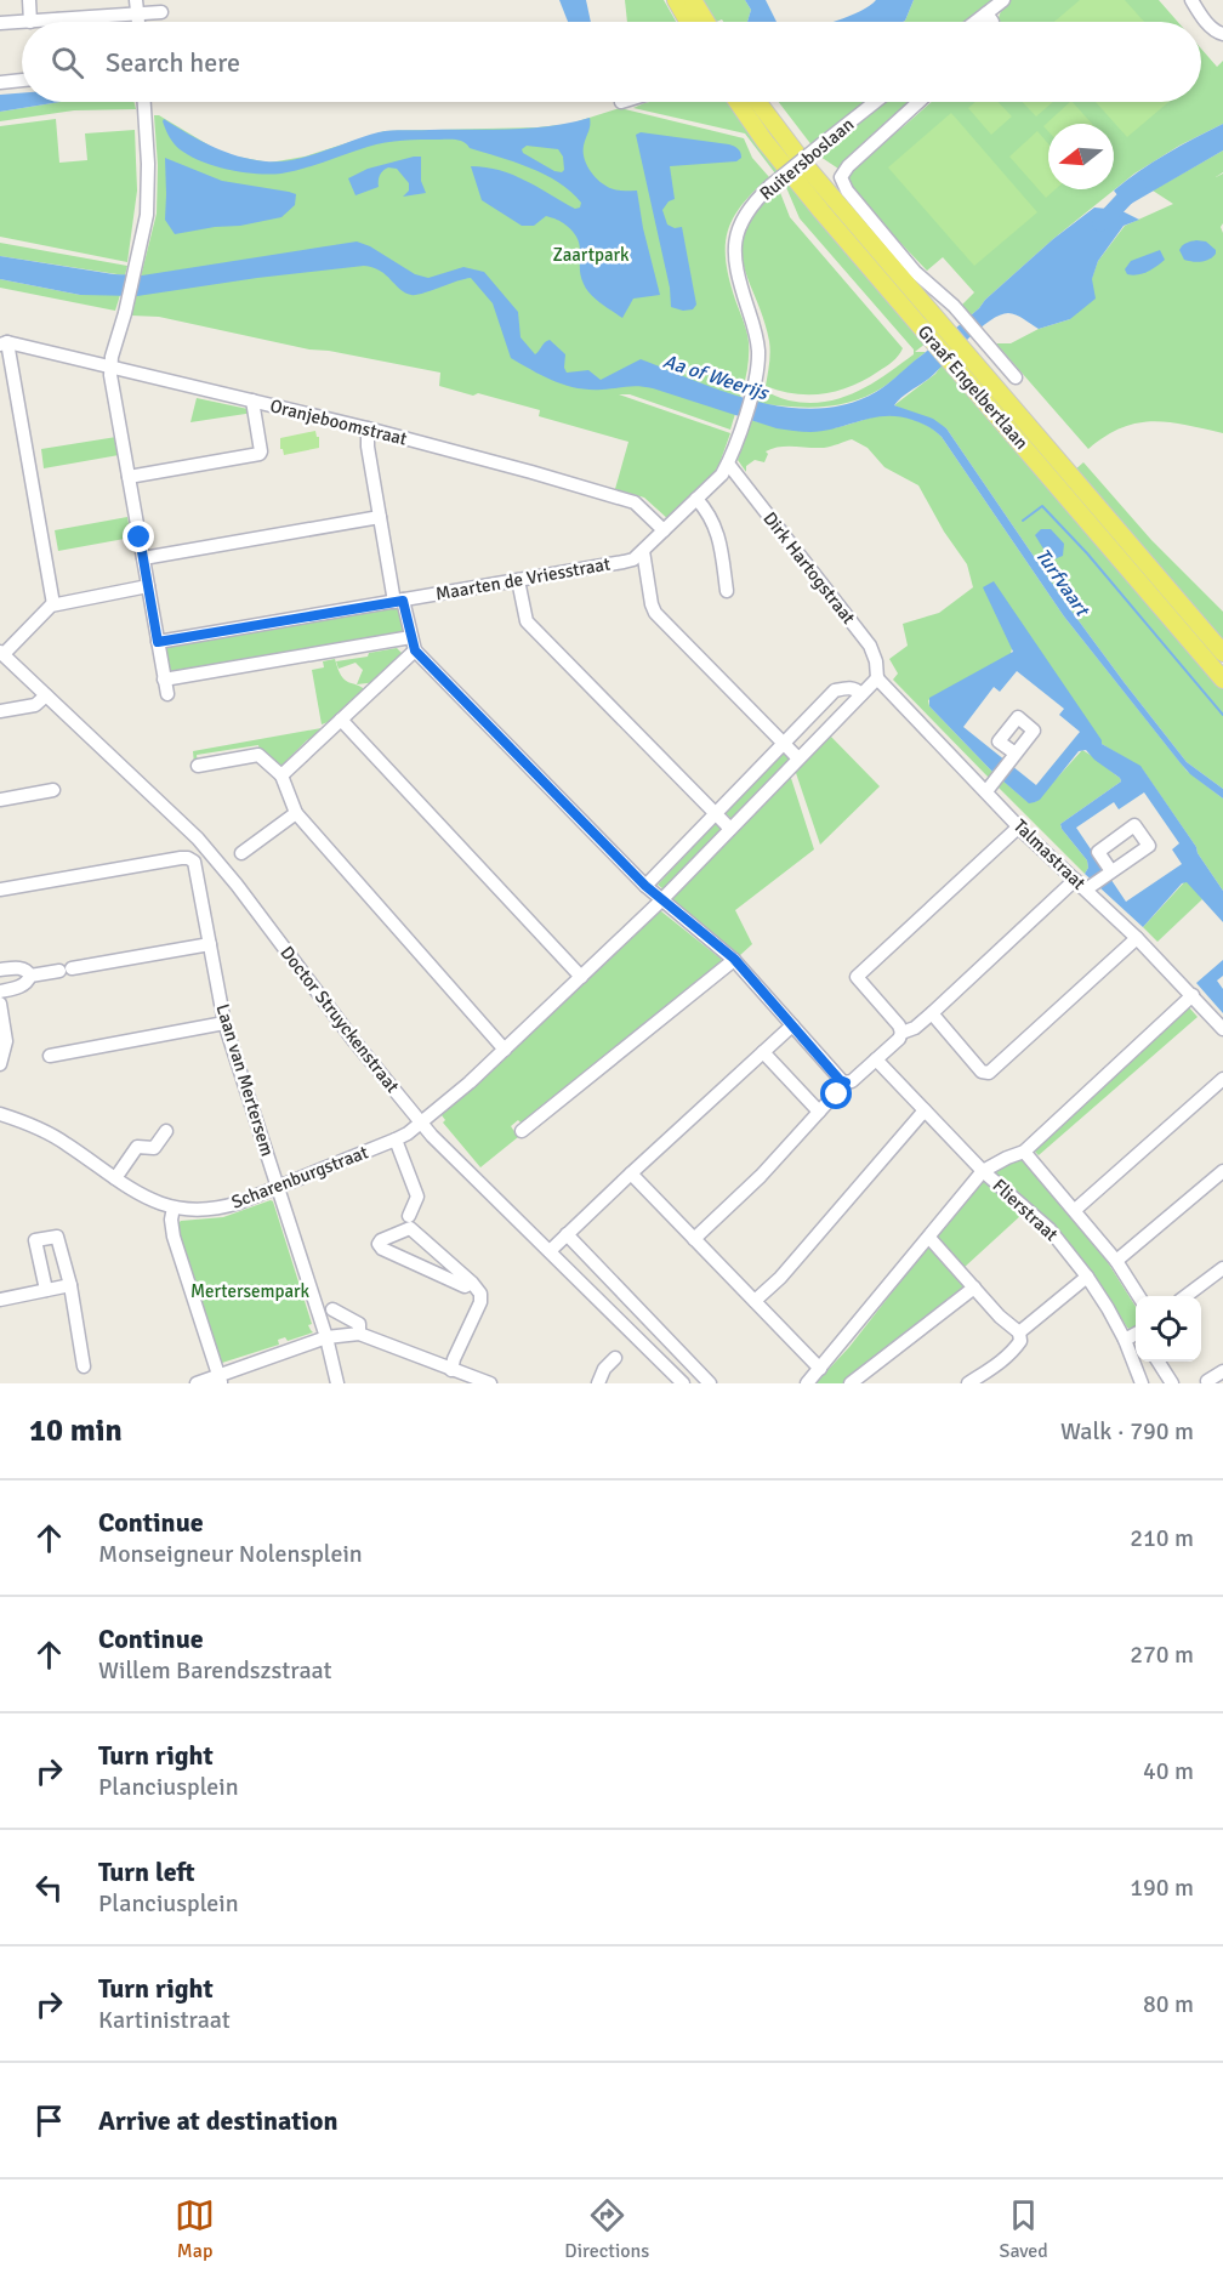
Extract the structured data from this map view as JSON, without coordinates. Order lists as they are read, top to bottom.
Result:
{
  "streets": {
    "main road": ["Graaf Engelbertlaan"],
    "street": [
      "Ruitersboslaan",
      "Oranjeboomstraat",
      "Dirk Hartogstraat",
      "Maarten de Vriesstraat",
      "Talmastraat",
      "Doctor Struyckenstraat",
      "Laan van Mertersem",
      "Scharenburgstraat",
      "Flierstraat"
    ]
  },
  "crossings": [
    ["Ruitersboslaan", "Maarten de Vriesstraat"],
    ["Oranjeboomstraat", "Maarten de Vriesstraat"],
    ["Dirk Hartogstraat", "Maarten de Vriesstraat"],
    ["Dirk Hartogstraat", "Talmastraat"],
    ["Dirk Hartogstraat", "Scharenburgstraat"],
    ["Talmastraat", "Scharenburgstraat"],
    ["Doctor Struyckenstraat", "Scharenburgstraat"],
    ["Laan van Mertersem", "Scharenburgstraat"]
  ],
  "water": ["Aa of Weerijs", "Turfvaart"],
  "parks": ["Zaartpark", "Mertersempark"],
  "north": "left",
  "page": {
    "search": "Search here",
    "heading": ["10 min", "Walk · 790 m"],
    "list": [
      ["Continue", "Monseigneur Nolensplein", "210 m"],
      ["Continue", "Willem Barendszstraat", "270 m"],
      ["Turn right", "Planciusplein", "40 m"],
      ["Turn left", "Planciusplein", "190 m"],
      ["Turn right", "Kartinistraat", "80 m"],
      "Arrive at destination"
    ],
    "nav": ["Map", "Directions", "Saved"]
  }
}
